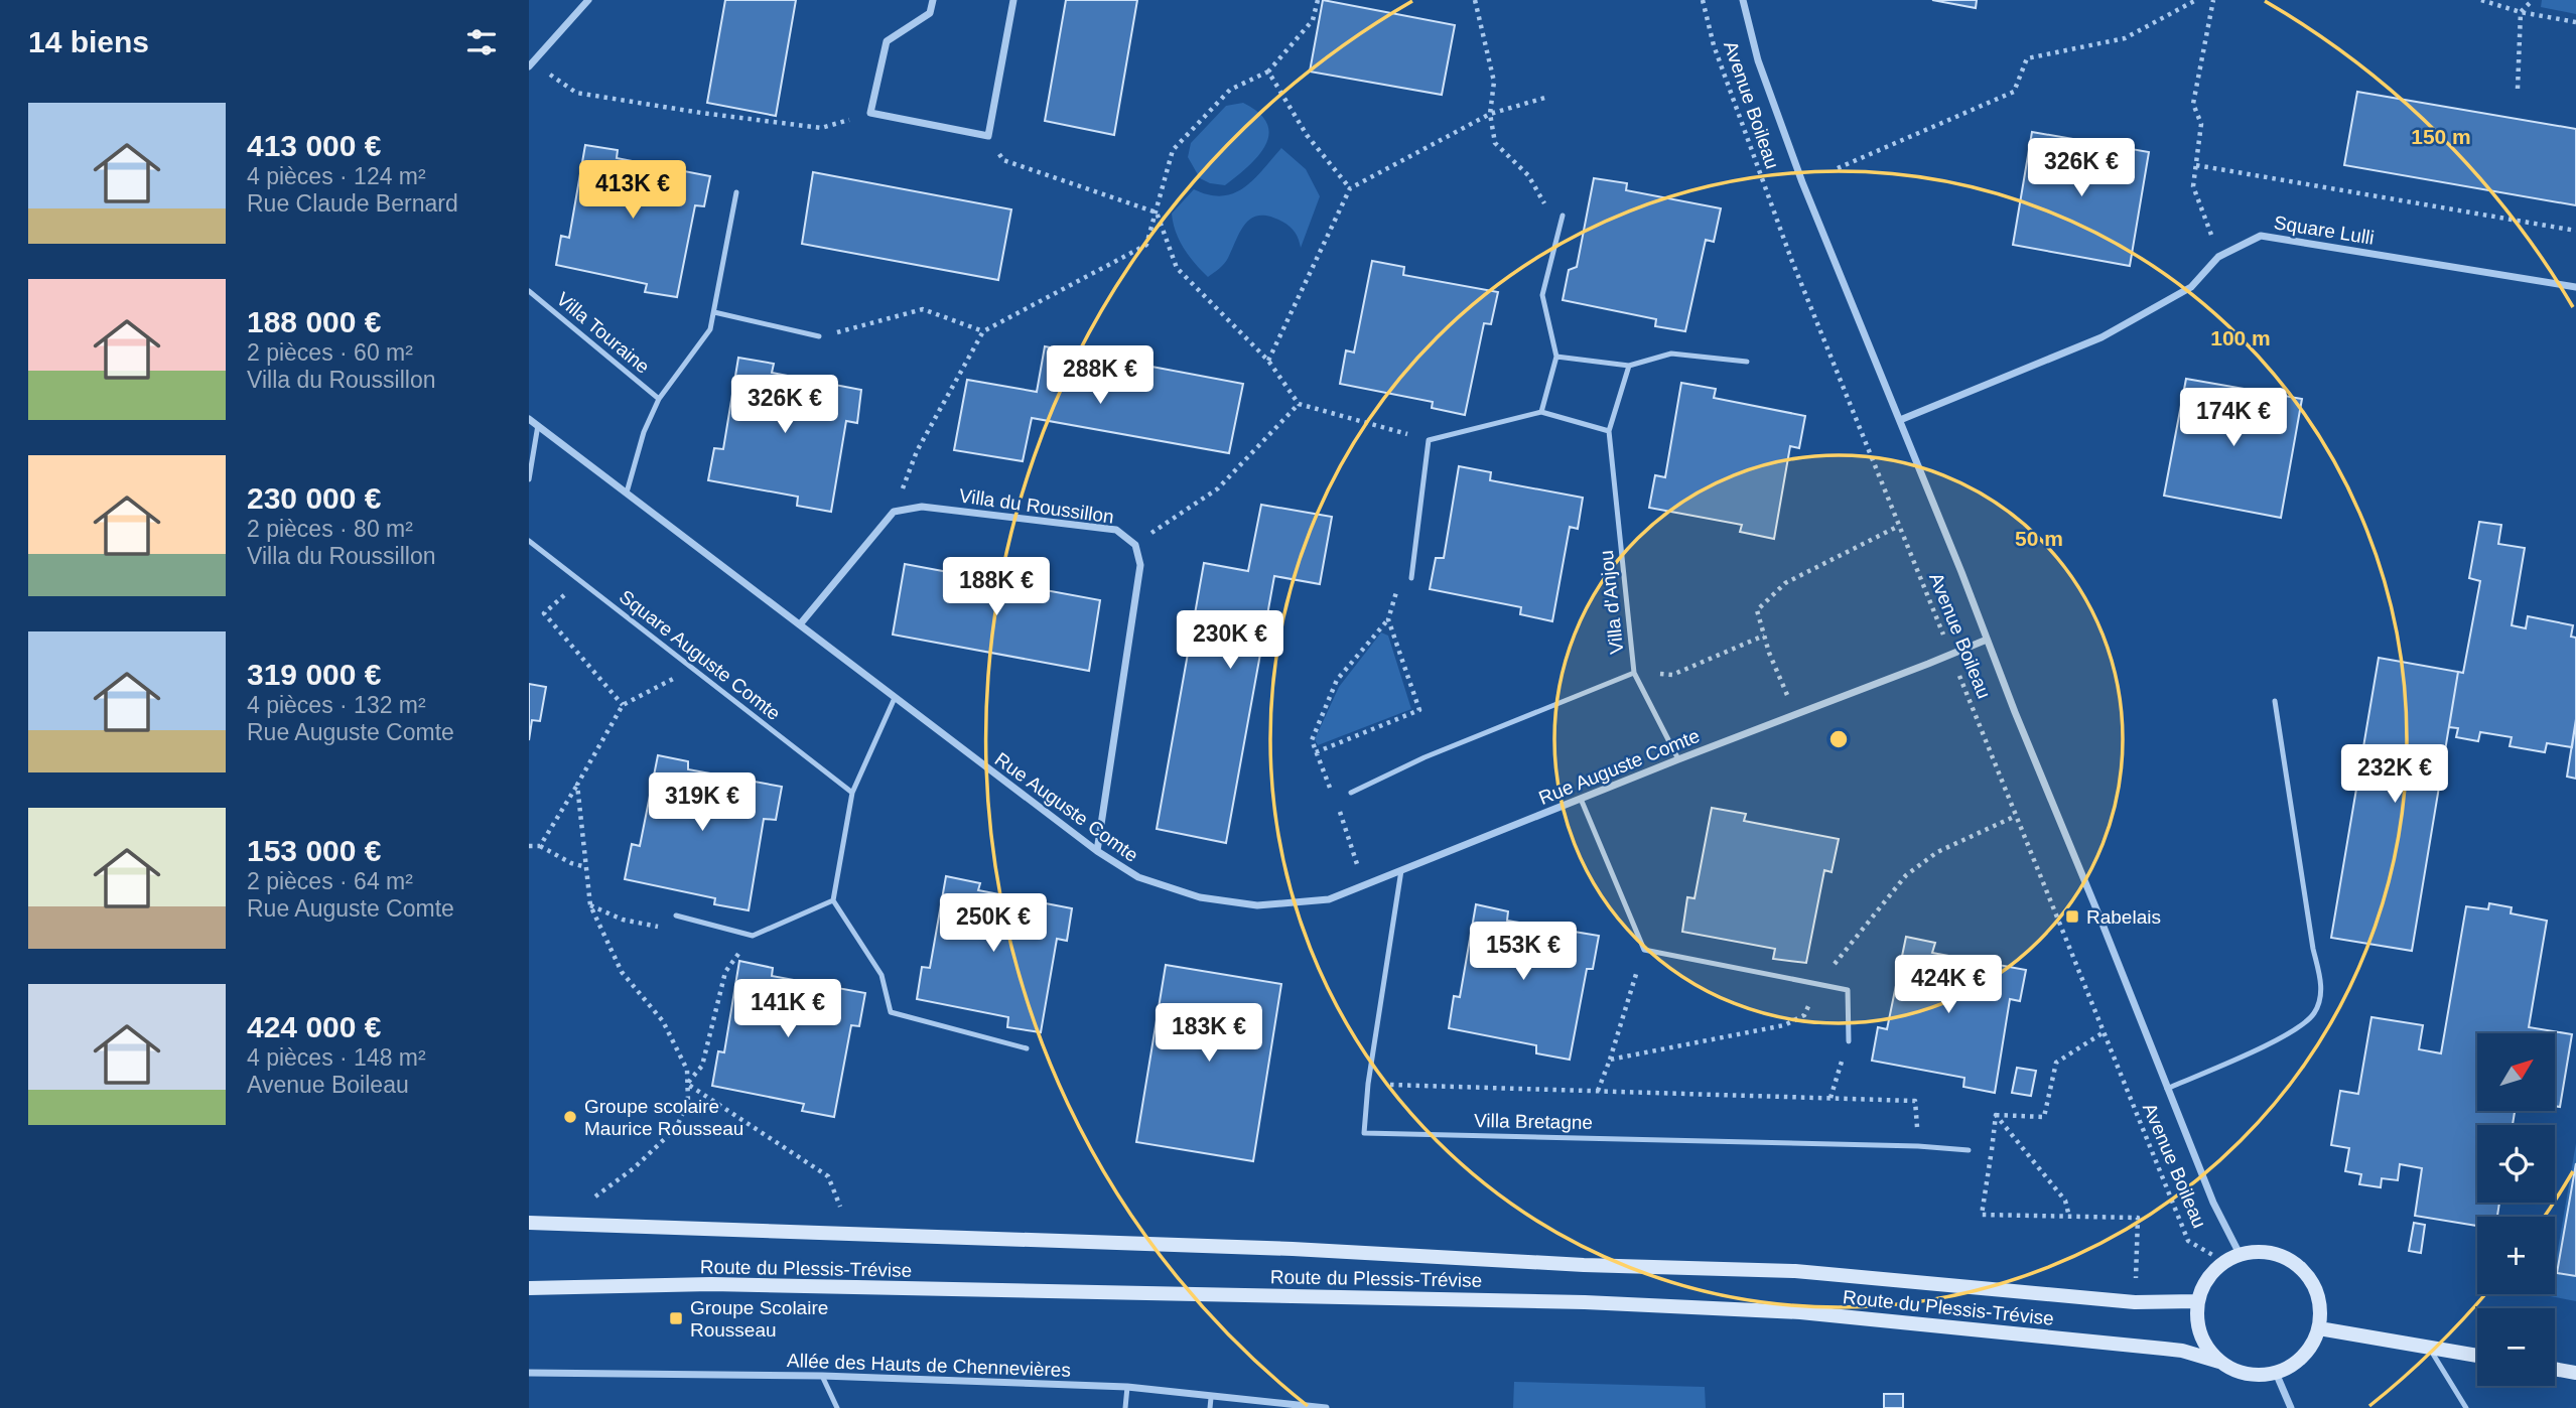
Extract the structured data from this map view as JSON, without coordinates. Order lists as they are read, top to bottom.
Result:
{
  "streets": {
    "main road": ["Route du Plessis-Trévise"],
    "street": [
      "Avenue Boileau",
      "Square Lulli",
      "Villa du Roussillon",
      "Rue Auguste Comte",
      "Allée des Hauts de Chennevières"
    ],
    "lane": [
      "Villa Touraine",
      "Villa d'Anjou",
      "Square Auguste Comte",
      "Villa Bretagne"
    ]
  },
  "crossings": [
    ["Avenue Boileau", "Square Lulli"],
    ["Avenue Boileau", "Rue Auguste Comte"],
    ["Avenue Boileau", "Route du Plessis-Trévise"],
    ["Villa Touraine", "Rue Auguste Comte"],
    ["Villa du Roussillon", "Rue Auguste Comte"],
    ["Villa d'Anjou", "Rue Auguste Comte"],
    ["Rue Auguste Comte", "Villa Bretagne"]
  ],
  "places": {
    "transit": ["Rabelais", "Groupe Scolaire Rousseau"],
    "other": ["Groupe scolaire Maurice Rousseau"]
  },
  "north": "top right",
  "page": {
    "heading": "14 biens",
    "list": [
      {
        "name": "413 000 €",
        "note": "4 pièces · 124 m² · Rue Claude Bernard"
      },
      {
        "name": "188 000 €",
        "note": "2 pièces · 60 m² · Villa du Roussillon"
      },
      {
        "name": "230 000 €",
        "note": "2 pièces · 80 m² · Villa du Roussillon"
      },
      {
        "name": "319 000 €",
        "note": "4 pièces · 132 m² · Rue Auguste Comte"
      },
      {
        "name": "153 000 €",
        "note": "2 pièces · 64 m² · Rue Auguste Comte"
      },
      {
        "name": "424 000 €",
        "note": "4 pièces · 148 m² · Avenue Boileau"
      }
    ],
    "price": [
      "326K €",
      "413K €",
      "288K €",
      "326K €",
      "174K €",
      "188K €",
      "230K €",
      "232K €",
      "319K €",
      "250K €",
      "153K €",
      "424K €",
      "141K €",
      "183K €"
    ],
    "map_buttons": ["+", "−"]
  },
  "rings": ["150 m", "100 m", "50 m"]
}
